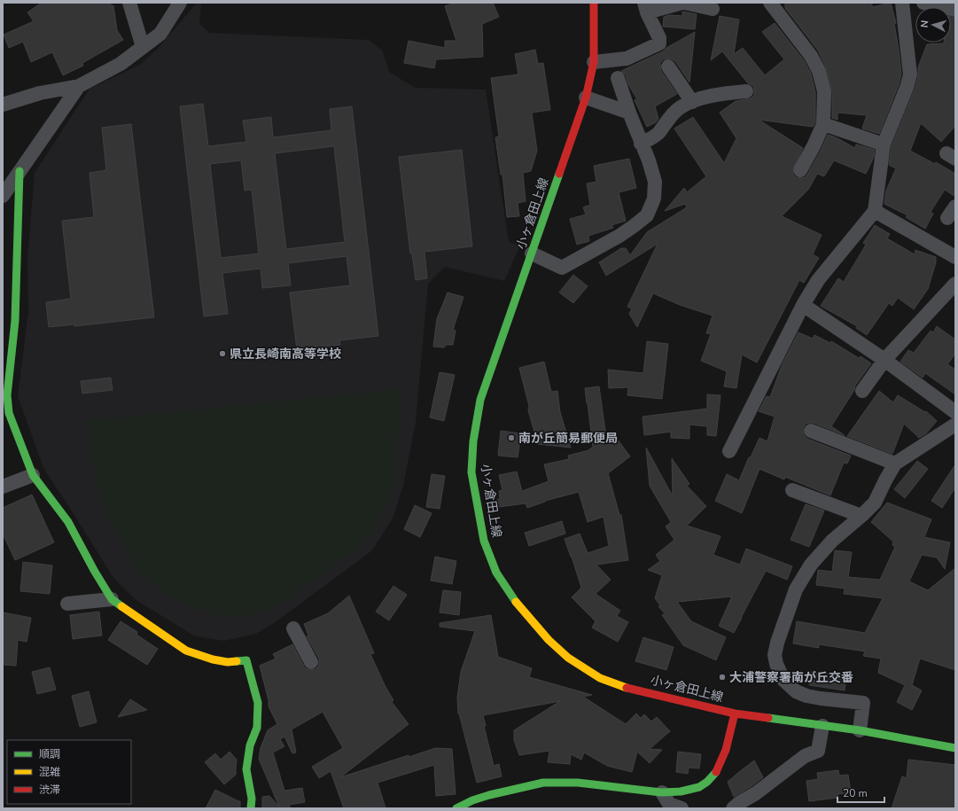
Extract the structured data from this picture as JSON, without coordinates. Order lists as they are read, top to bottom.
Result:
{
  "streets": {
    "main road": ["小ヶ倉田上線"]
  },
  "places": ["県立長崎南高等学校", "南が丘簡易郵便局", "大浦警察署南が丘交番"],
  "legend": ["順調", "混雑", "渋滞"],
  "scale_bar": "20 m",
  "north": "left"
}
